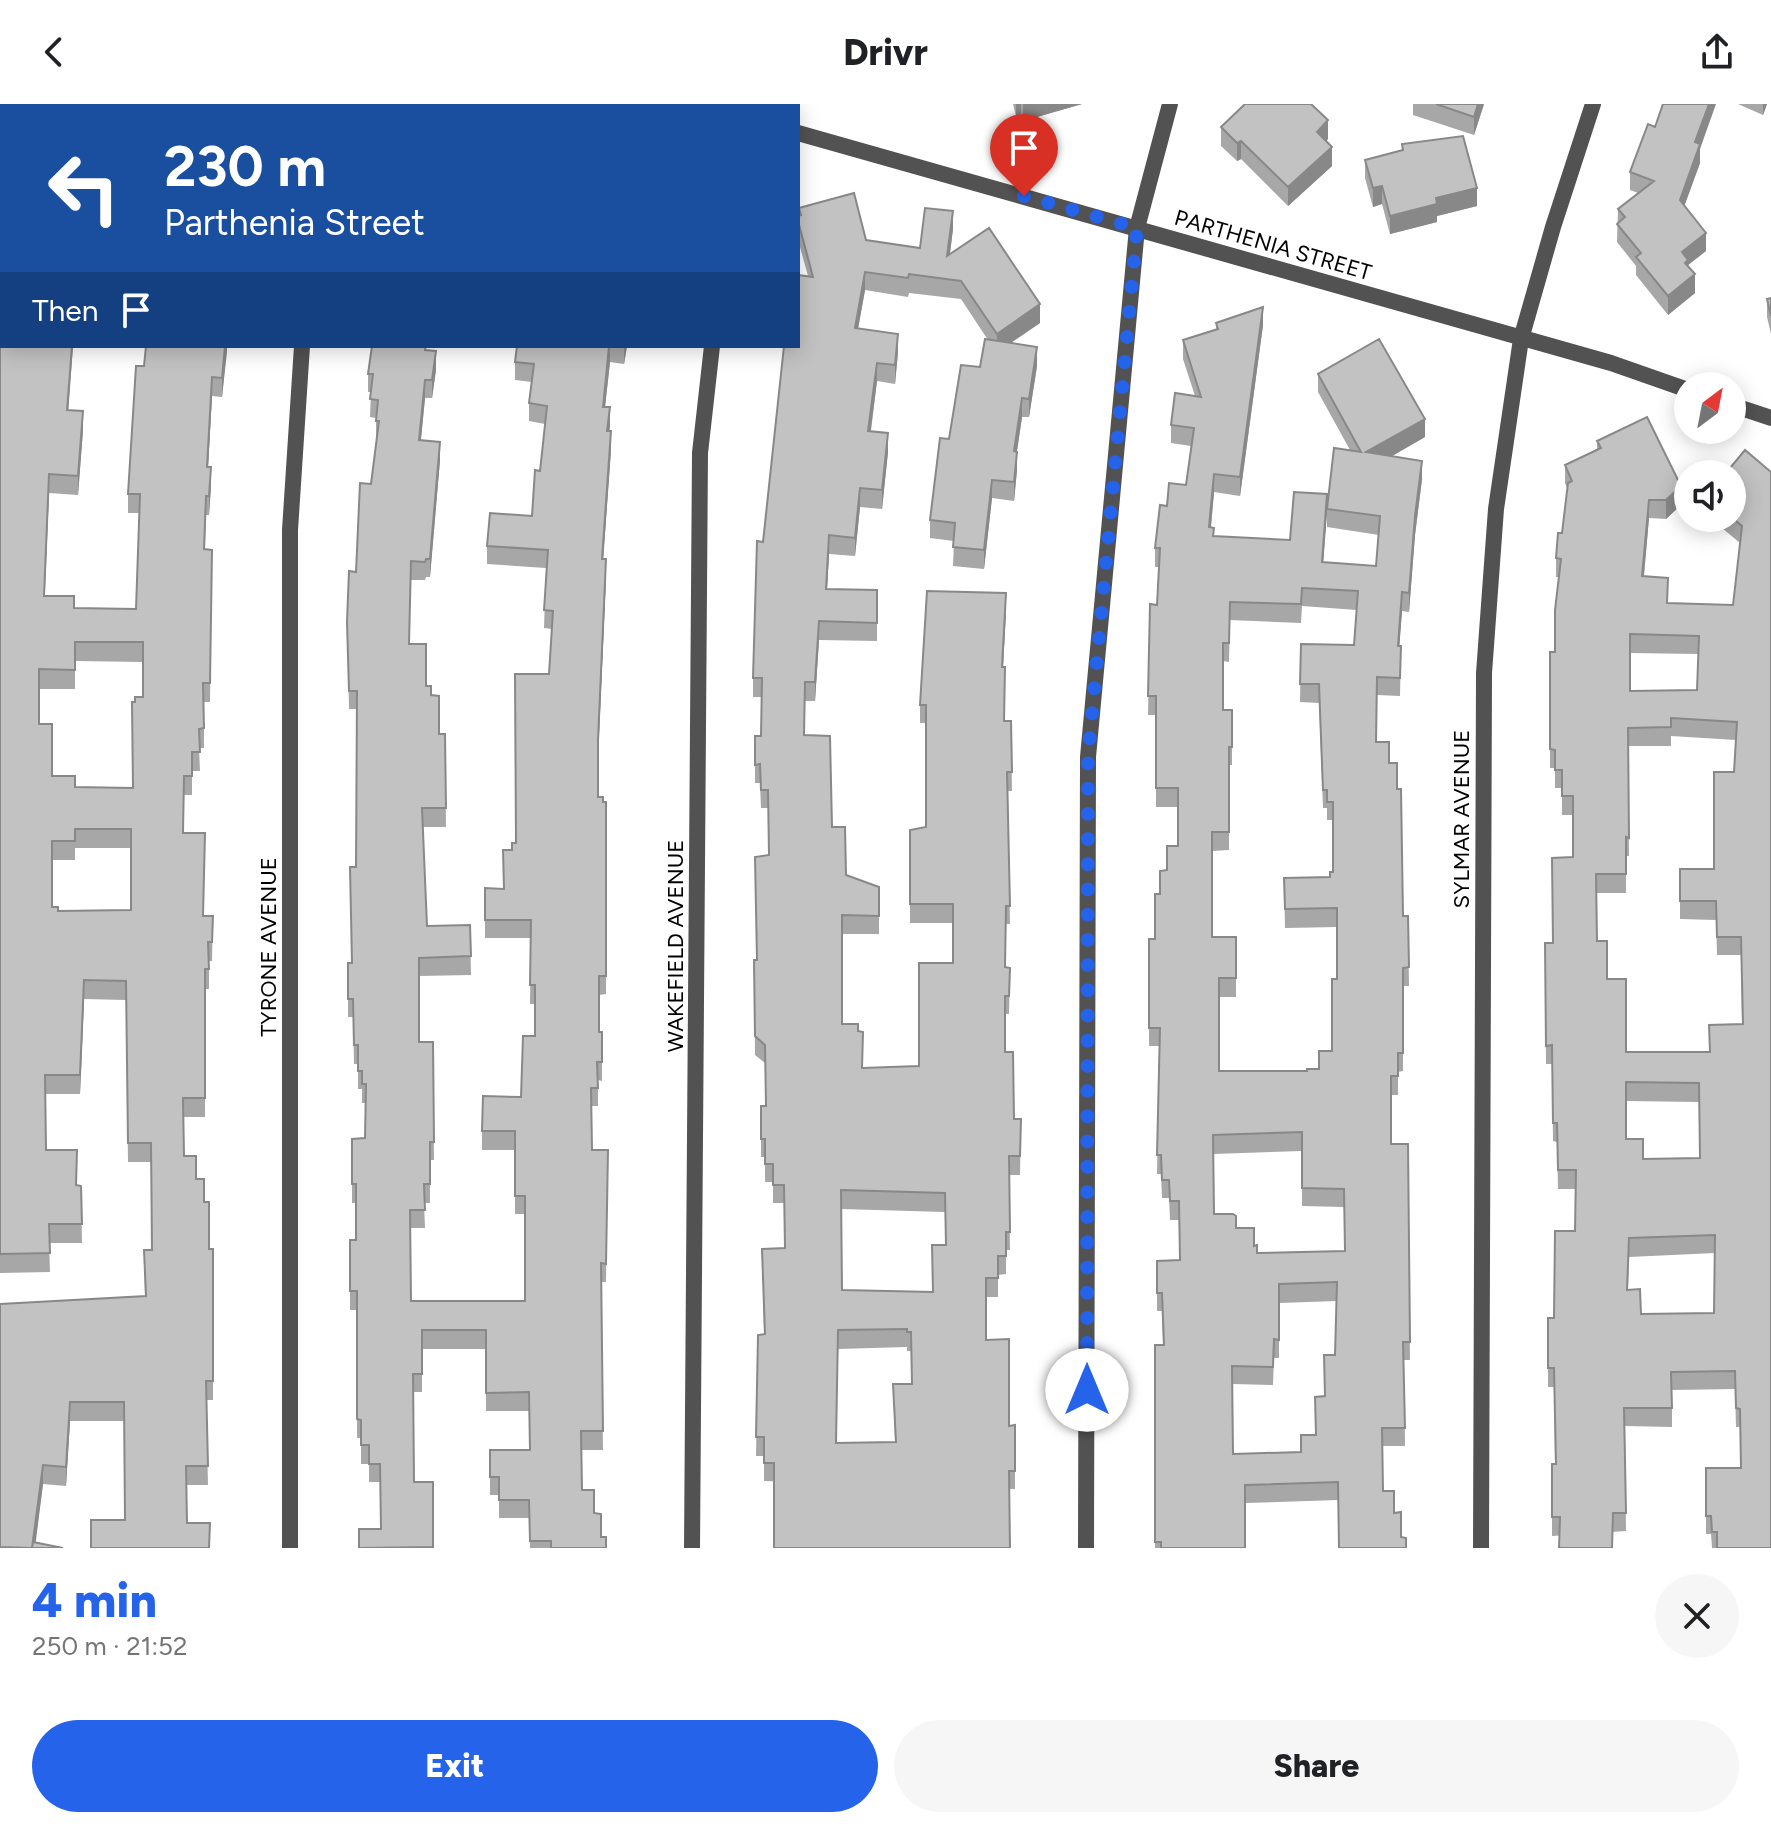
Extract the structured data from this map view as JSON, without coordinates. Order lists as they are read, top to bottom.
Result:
{
  "streets": {
    "street": [
      "PARTHENIA STREET",
      "SYLMAR AVENUE",
      "WAKEFIELD AVENUE",
      "TYRONE AVENUE"
    ]
  },
  "crossings": [
    ["PARTHENIA STREET", "SYLMAR AVENUE"]
  ],
  "north": "top right",
  "page": {
    "header": "Drivr",
    "turn": ["230 m", "Parthenia Street"],
    "then": "Then",
    "heading": ["4 min", "250 m · 21:52"],
    "buttons": ["Exit", "Share"]
  }
}
